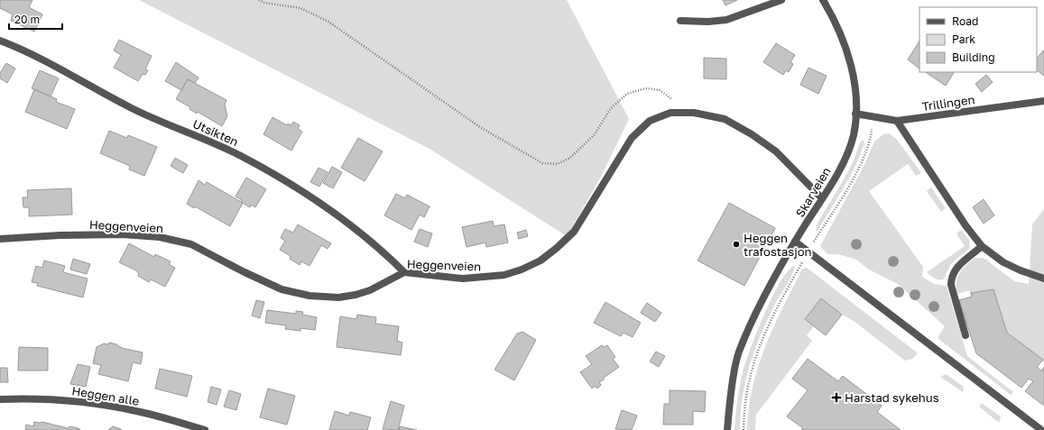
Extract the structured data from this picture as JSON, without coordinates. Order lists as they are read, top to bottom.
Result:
{
  "streets": {
    "street": [
      "Trillingen",
      "Utsikten",
      "Skarveien",
      "Heggenveien",
      "Heggen alle"
    ]
  },
  "crossings": [
    ["Trillingen", "Skarveien"],
    ["Utsikten", "Heggenveien"],
    ["Skarveien", "Heggenveien"]
  ],
  "places": {
    "other": ["Heggen trafostasjon"],
    "health": ["Harstad sykehus"]
  },
  "legend": ["Road", "Park", "Building"],
  "scale_bar": "20 m"
}
